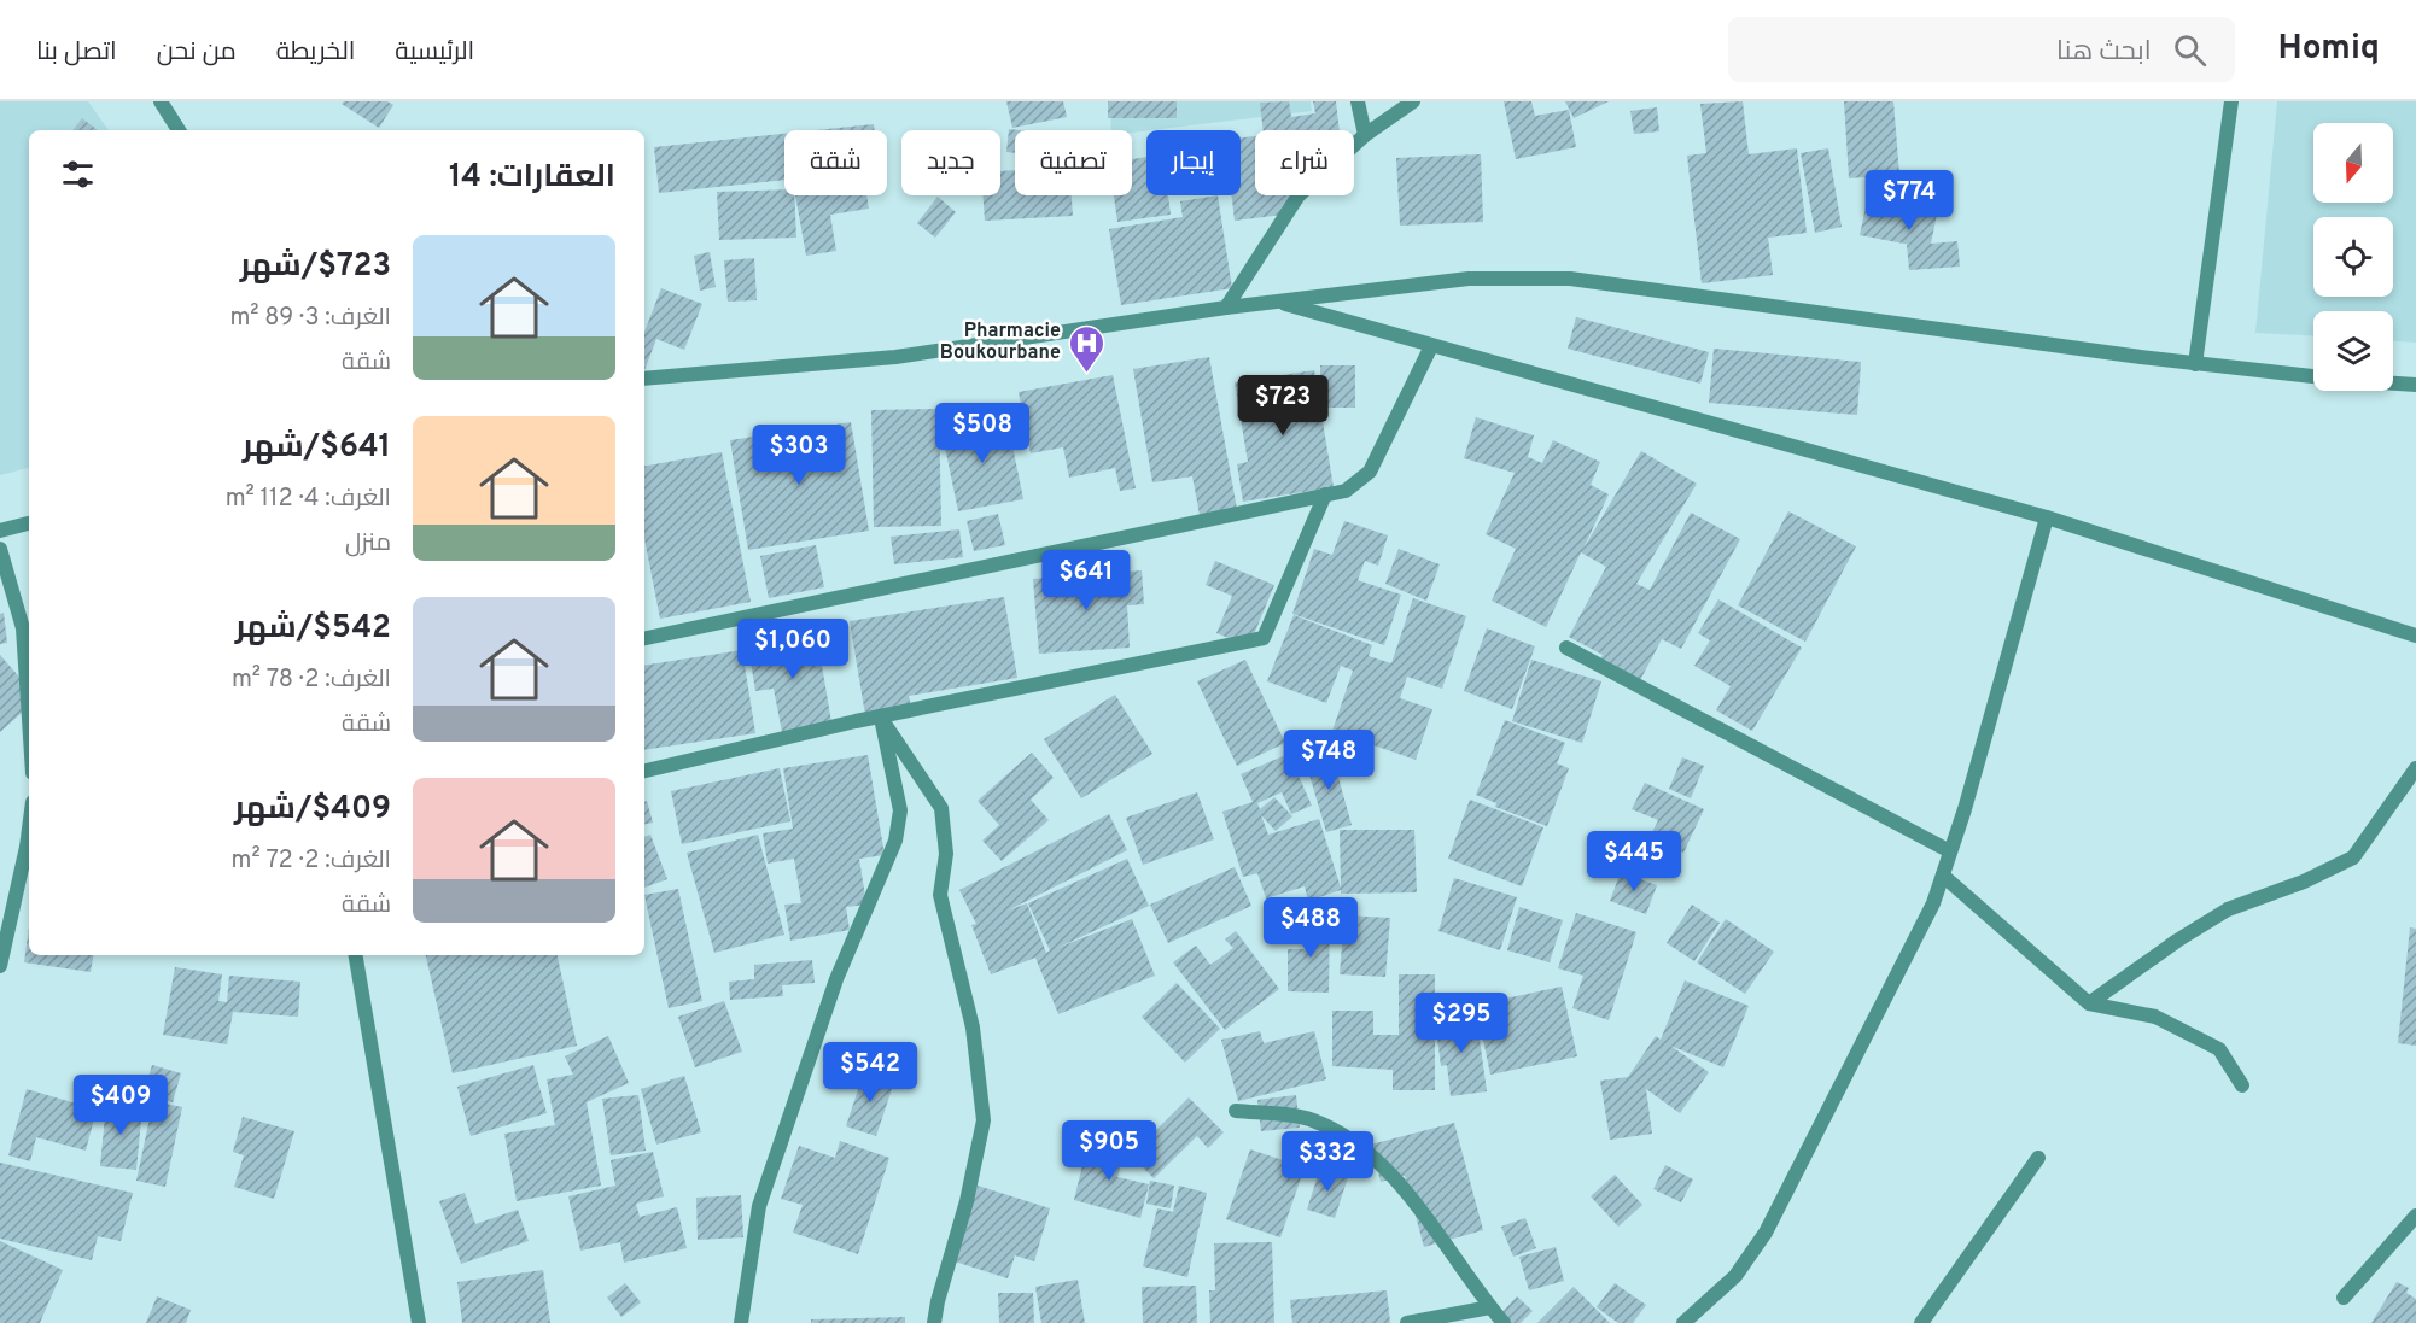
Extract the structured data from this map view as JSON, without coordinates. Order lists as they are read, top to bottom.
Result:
{
  "places": {
    "hospital": ["Pharmacie Boukourbane"]
  },
  "north": "bottom",
  "page": {
    "header": "Homiq",
    "search": "ابحث هنا",
    "nav": [
      "الرئيسية",
      "الخريطة",
      "من نحن",
      "اتصل بنا"
    ],
    "chip": [
      "شراء",
      "إيجار",
      "تصفية",
      "جديد",
      "شقة"
    ],
    "heading": "العقارات: 14",
    "price": [
      "$774",
      "$723",
      "$508",
      "$303",
      "$641",
      "$1,060",
      "$748",
      "$445",
      "$488",
      "$295",
      "$542",
      "$409",
      "$905",
      "$332"
    ],
    "list": [
      {
        "name": "$723/شهر",
        "note": "الغرف: 3 · 89 m² · شقة"
      },
      {
        "name": "$641/شهر",
        "note": "الغرف: 4 · 112 m² · منزل"
      },
      {
        "name": "$542/شهر",
        "note": "الغرف: 2 · 78 m² · شقة"
      },
      {
        "name": "$409/شهر",
        "note": "الغرف: 2 · 72 m² · شقة"
      }
    ]
  }
}
